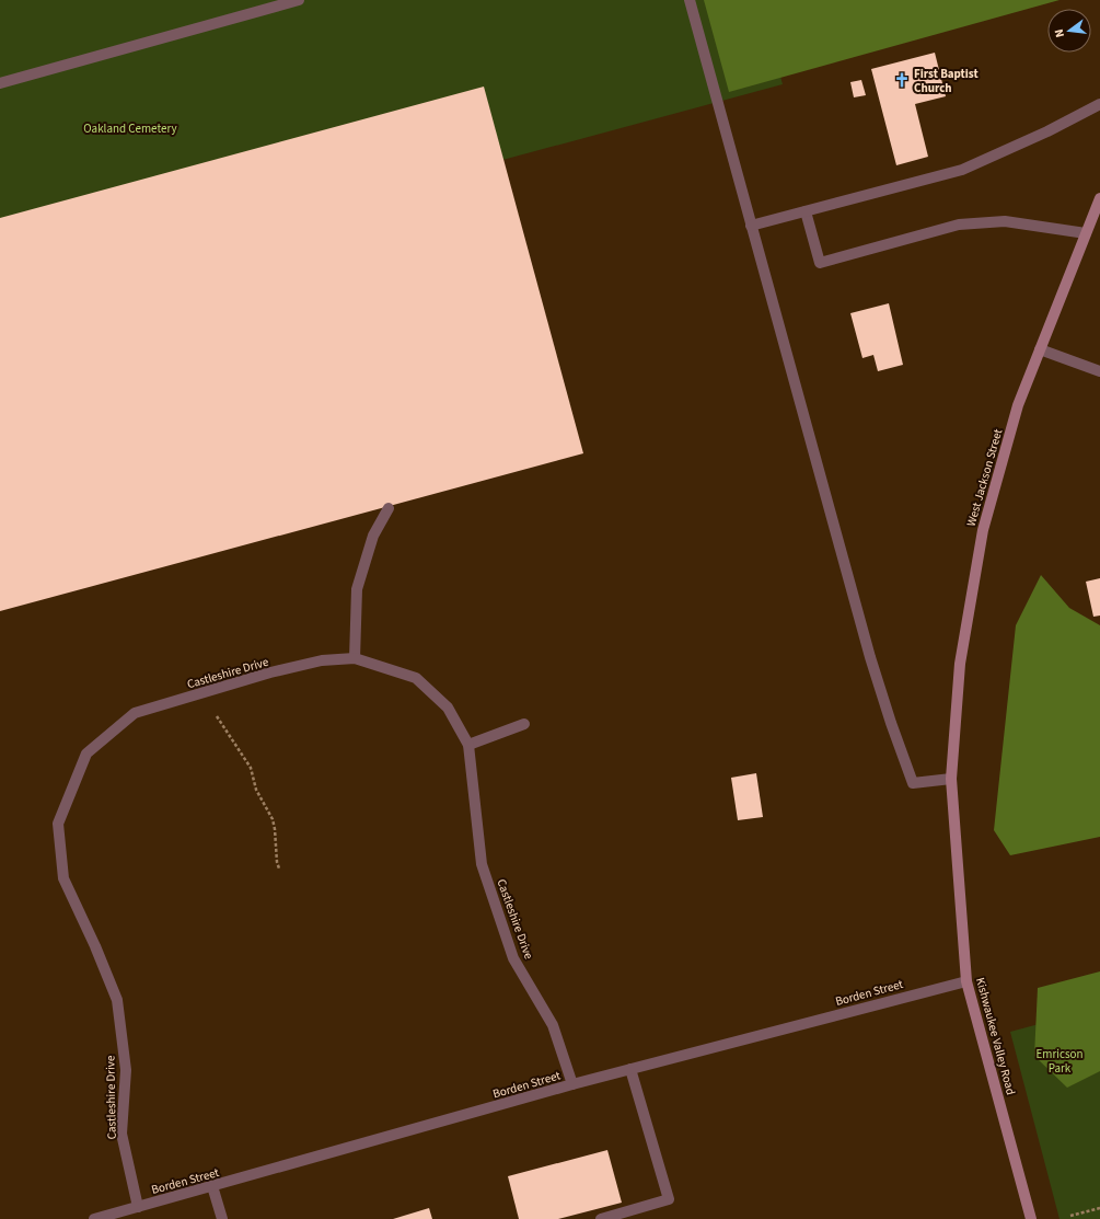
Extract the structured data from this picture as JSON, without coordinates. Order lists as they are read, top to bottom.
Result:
{
  "streets": {
    "street": [
      "West Jackson Street",
      "Castleshire Drive",
      "Borden Street",
      "Kishwaukee Valley Road"
    ]
  },
  "crossings": [
    ["West Jackson Street", "Kishwaukee Valley Road"],
    ["Castleshire Drive", "Borden Street"],
    ["Borden Street", "Kishwaukee Valley Road"]
  ],
  "parks": ["Oakland Cemetery", "Emricson Park"],
  "places": {
    "church": ["First Baptist Church"]
  },
  "north": "left"
}
